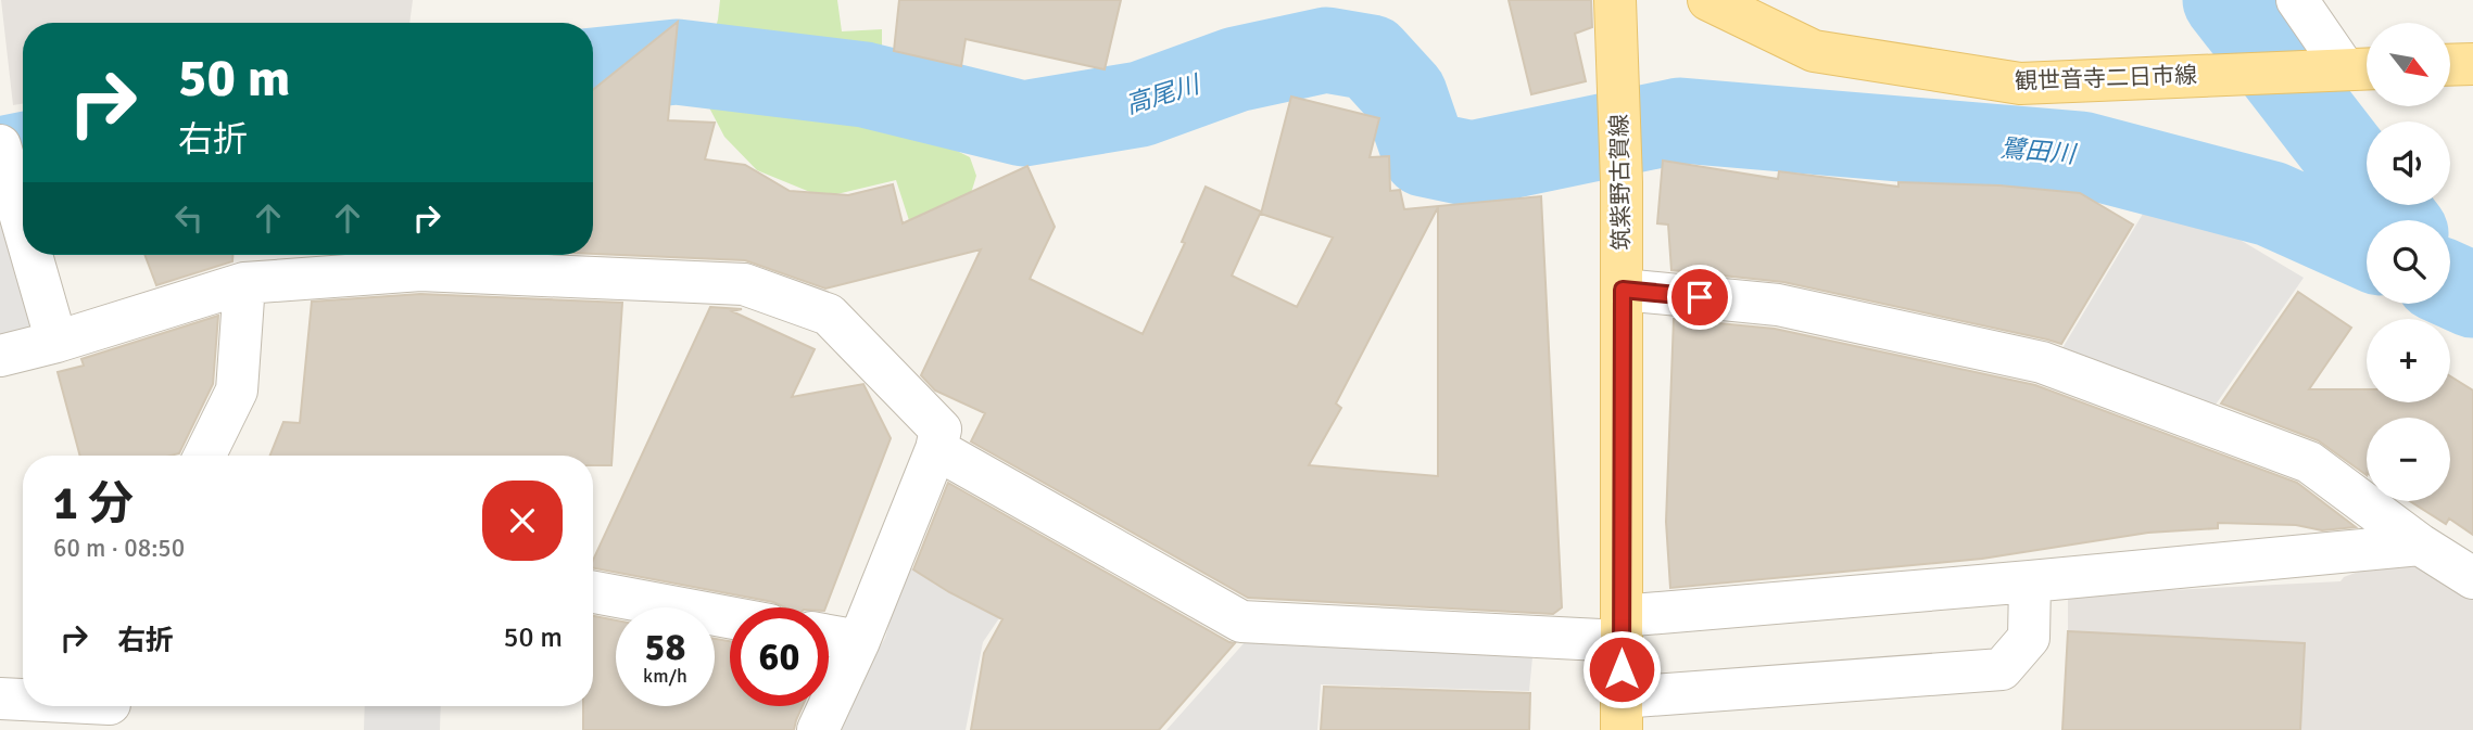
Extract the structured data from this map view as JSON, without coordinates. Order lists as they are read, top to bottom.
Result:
{
  "streets": {
    "main road": ["観世音寺二日市線", "筑紫野古賀線"]
  },
  "water": ["高尾川", "鷺田川"],
  "north": "bottom right",
  "page": {
    "map_buttons": ["+", "−"],
    "turn": ["50 m", "右折"],
    "heading": ["1 分", "60 m · 08:50"],
    "list": [
      {
        "name": "右折",
        "value": "50 m"
      }
    ],
    "speed": "58 km/h",
    "limit": "60"
  }
}
